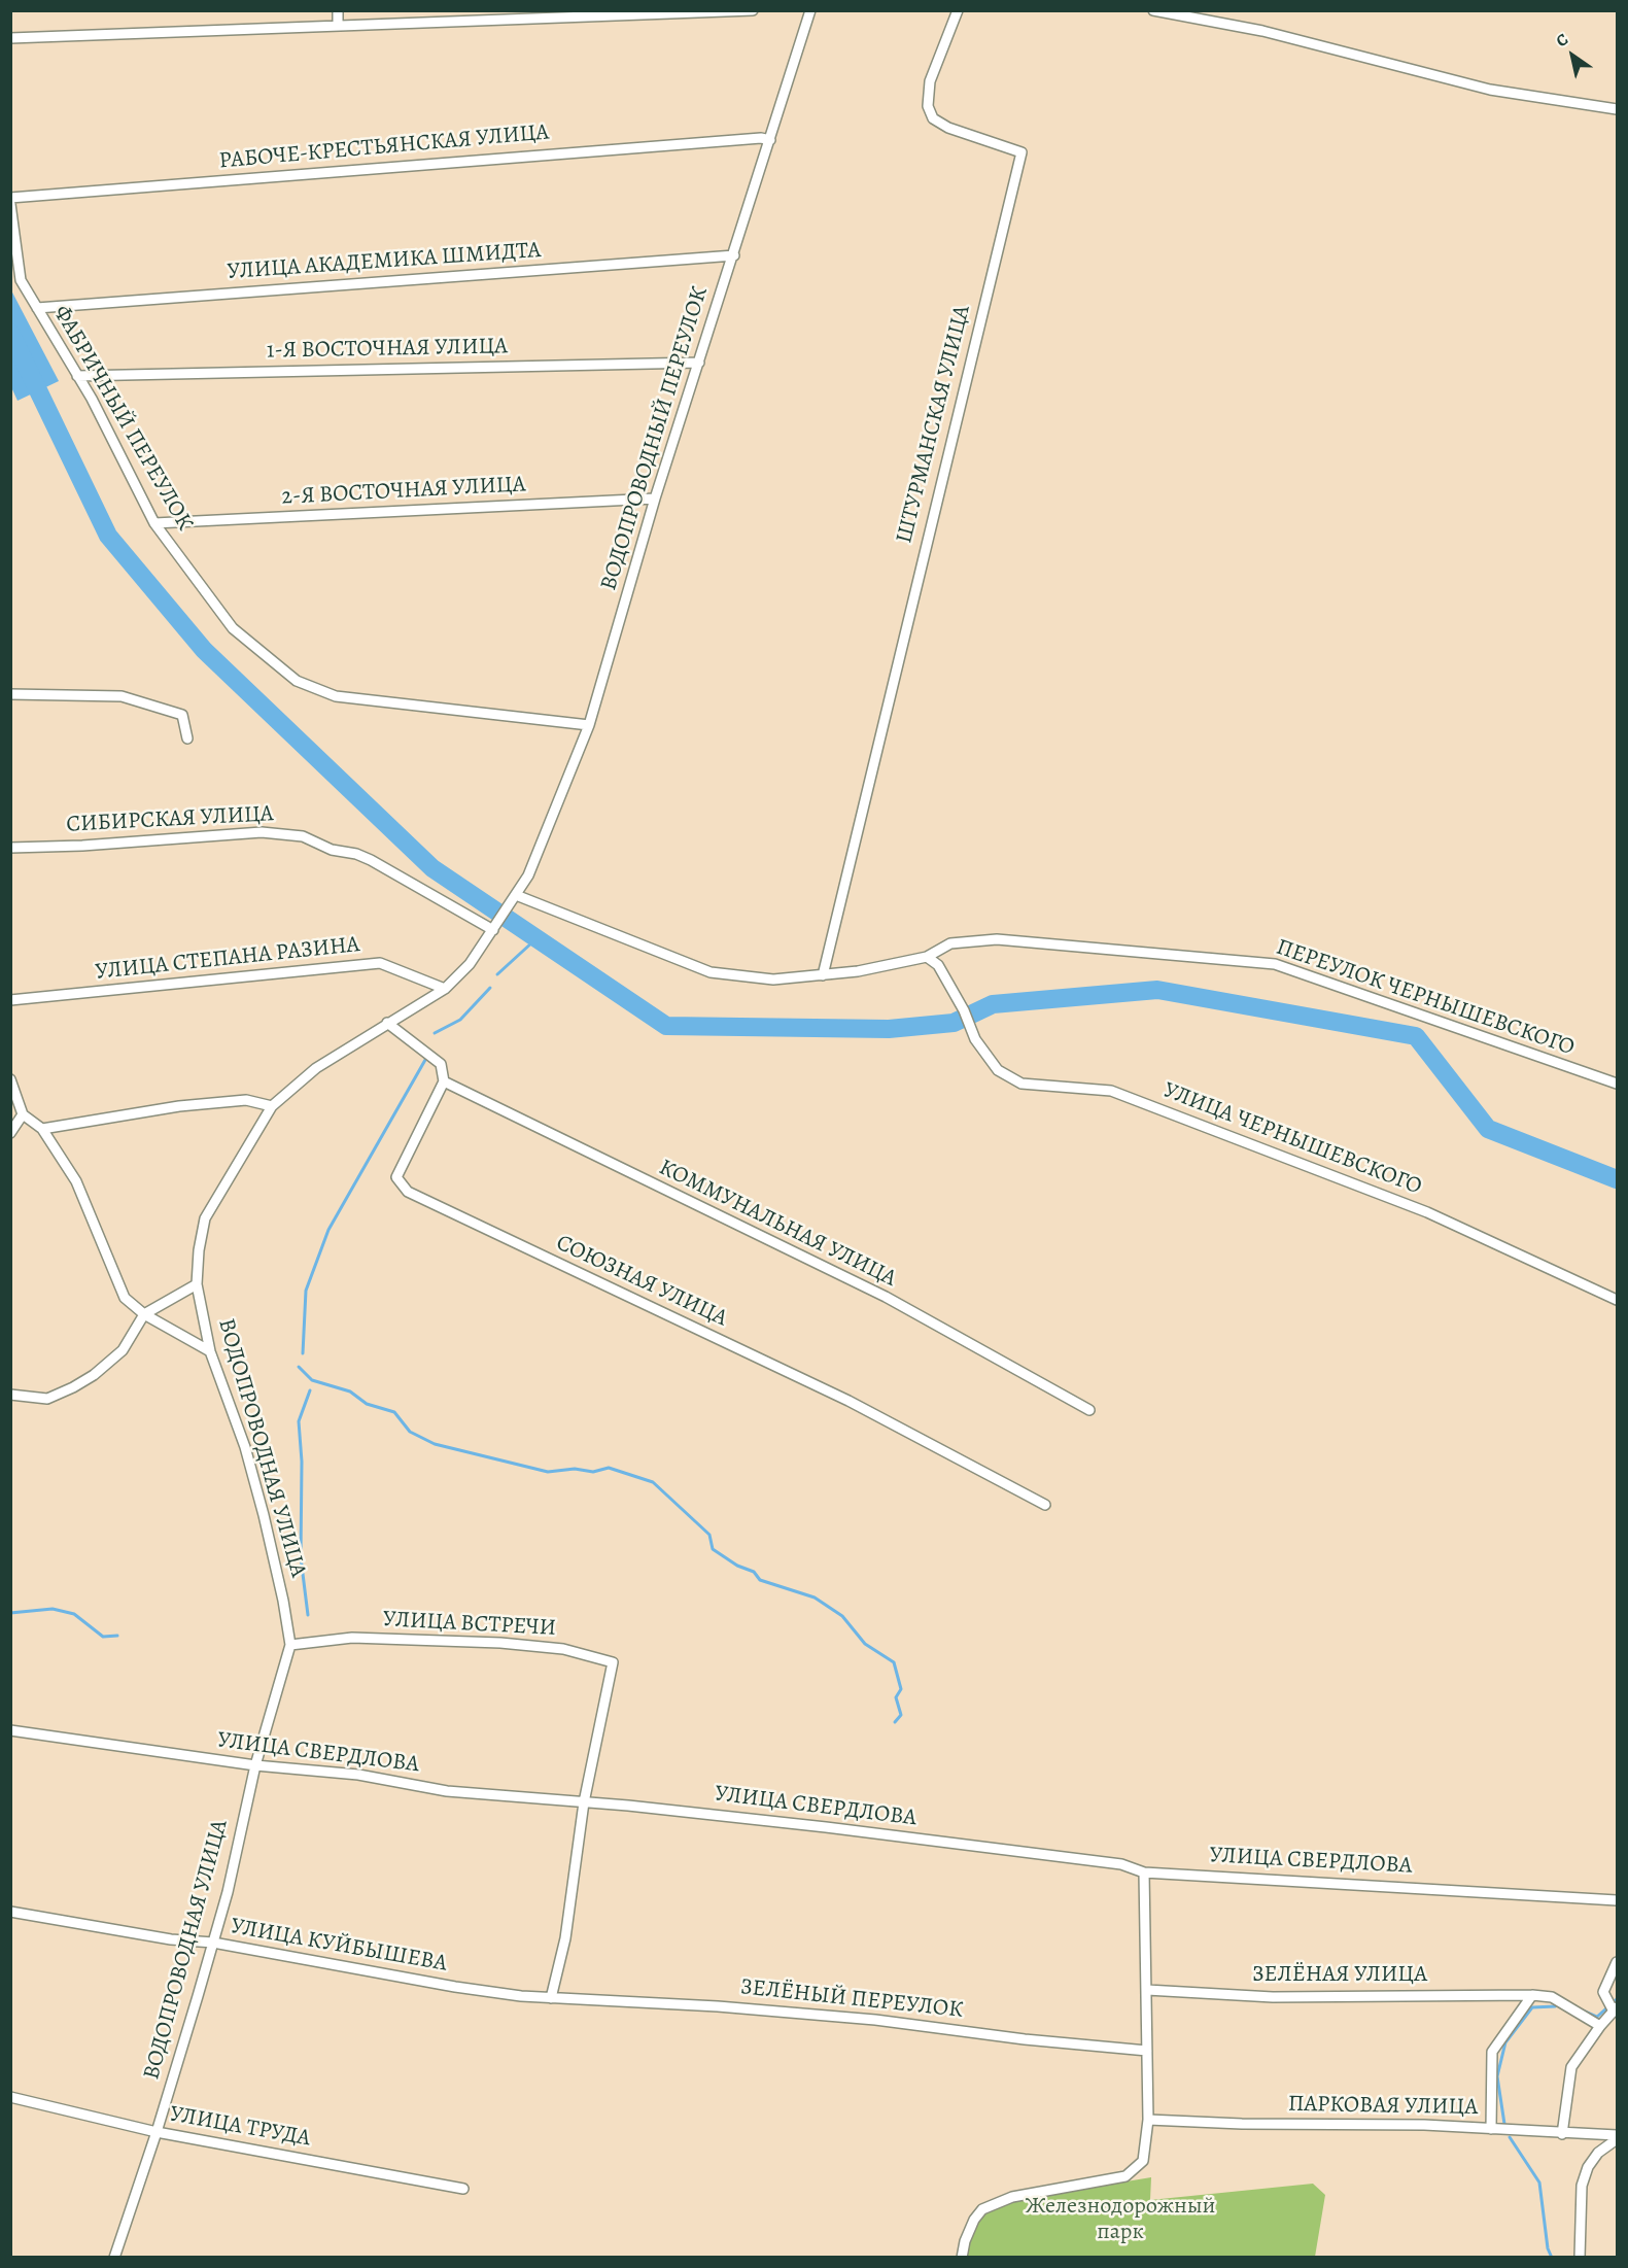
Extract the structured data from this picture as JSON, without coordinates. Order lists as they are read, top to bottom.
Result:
{
  "streets": {
    "street": [
      "РАБОЧЕ-КРЕСТЬЯНСКАЯ УЛИЦА",
      "УЛИЦА АКАДЕМИКА ШМИДТА",
      "1-Я ВОСТОЧНАЯ УЛИЦА",
      "ФАБРИЧНЫЙ ПЕРЕУЛОК",
      "ШТУРМАНСКАЯ УЛИЦА",
      "ВОДОПРОВОДНЫЙ ПЕРЕУЛОК",
      "2-Я ВОСТОЧНАЯ УЛИЦА",
      "СИБИРСКАЯ УЛИЦА",
      "УЛИЦА СТЕПАНА РАЗИНА",
      "ПЕРЕУЛОК ЧЕРНЫШЕВСКОГО",
      "УЛИЦА ЧЕРНЫШЕВСКОГО",
      "КОММУНАЛЬНАЯ УЛИЦА",
      "СОЮЗНАЯ УЛИЦА",
      "ВОДОПРОВОДНАЯ УЛИЦА",
      "УЛИЦА ВСТРЕЧИ",
      "УЛИЦА СВЕРДЛОВА",
      "УЛИЦА КУЙБЫШЕВА",
      "ЗЕЛЁНАЯ УЛИЦА",
      "ЗЕЛЁНЫЙ ПЕРЕУЛОК",
      "ПАРКОВАЯ УЛИЦА",
      "УЛИЦА ТРУДА"
    ]
  },
  "crossings": [
    ["РАБОЧЕ-КРЕСТЬЯНСКАЯ УЛИЦА", "ВОДОПРОВОДНЫЙ ПЕРЕУЛОК"],
    ["УЛИЦА АКАДЕМИКА ШМИДТА", "ФАБРИЧНЫЙ ПЕРЕУЛОК"],
    ["УЛИЦА АКАДЕМИКА ШМИДТА", "ВОДОПРОВОДНЫЙ ПЕРЕУЛОК"],
    ["1-Я ВОСТОЧНАЯ УЛИЦА", "ФАБРИЧНЫЙ ПЕРЕУЛОК"],
    ["1-Я ВОСТОЧНАЯ УЛИЦА", "ВОДОПРОВОДНЫЙ ПЕРЕУЛОК"],
    ["ФАБРИЧНЫЙ ПЕРЕУЛОК", "ВОДОПРОВОДНЫЙ ПЕРЕУЛОК"],
    ["ФАБРИЧНЫЙ ПЕРЕУЛОК", "2-Я ВОСТОЧНАЯ УЛИЦА"],
    ["ШТУРМАНСКАЯ УЛИЦА", "ПЕРЕУЛОК ЧЕРНЫШЕВСКОГО"],
    ["ВОДОПРОВОДНЫЙ ПЕРЕУЛОК", "2-Я ВОСТОЧНАЯ УЛИЦА"],
    ["ВОДОПРОВОДНЫЙ ПЕРЕУЛОК", "ВОДОПРОВОДНАЯ УЛИЦА"],
    ["СИБИРСКАЯ УЛИЦА", "ВОДОПРОВОДНАЯ УЛИЦА"],
    ["УЛИЦА СТЕПАНА РАЗИНА", "ВОДОПРОВОДНАЯ УЛИЦА"],
    ["ПЕРЕУЛОК ЧЕРНЫШЕВСКОГО", "УЛИЦА ЧЕРНЫШЕВСКОГО"],
    ["ПЕРЕУЛОК ЧЕРНЫШЕВСКОГО", "ВОДОПРОВОДНАЯ УЛИЦА"],
    ["КОММУНАЛЬНАЯ УЛИЦА", "СОЮЗНАЯ УЛИЦА"],
    ["ВОДОПРОВОДНАЯ УЛИЦА", "УЛИЦА ВСТРЕЧИ"],
    ["ВОДОПРОВОДНАЯ УЛИЦА", "УЛИЦА СВЕРДЛОВА"],
    ["ВОДОПРОВОДНАЯ УЛИЦА", "УЛИЦА КУЙБЫШЕВА"],
    ["ВОДОПРОВОДНАЯ УЛИЦА", "УЛИЦА ТРУДА"],
    ["УЛИЦА ВСТРЕЧИ", "УЛИЦА СВЕРДЛОВА"],
    ["УЛИЦА КУЙБЫШЕВА", "ЗЕЛЁНЫЙ ПЕРЕУЛОК"]
  ],
  "parks": ["Железнодорожный парк"],
  "north": "top left"
}
